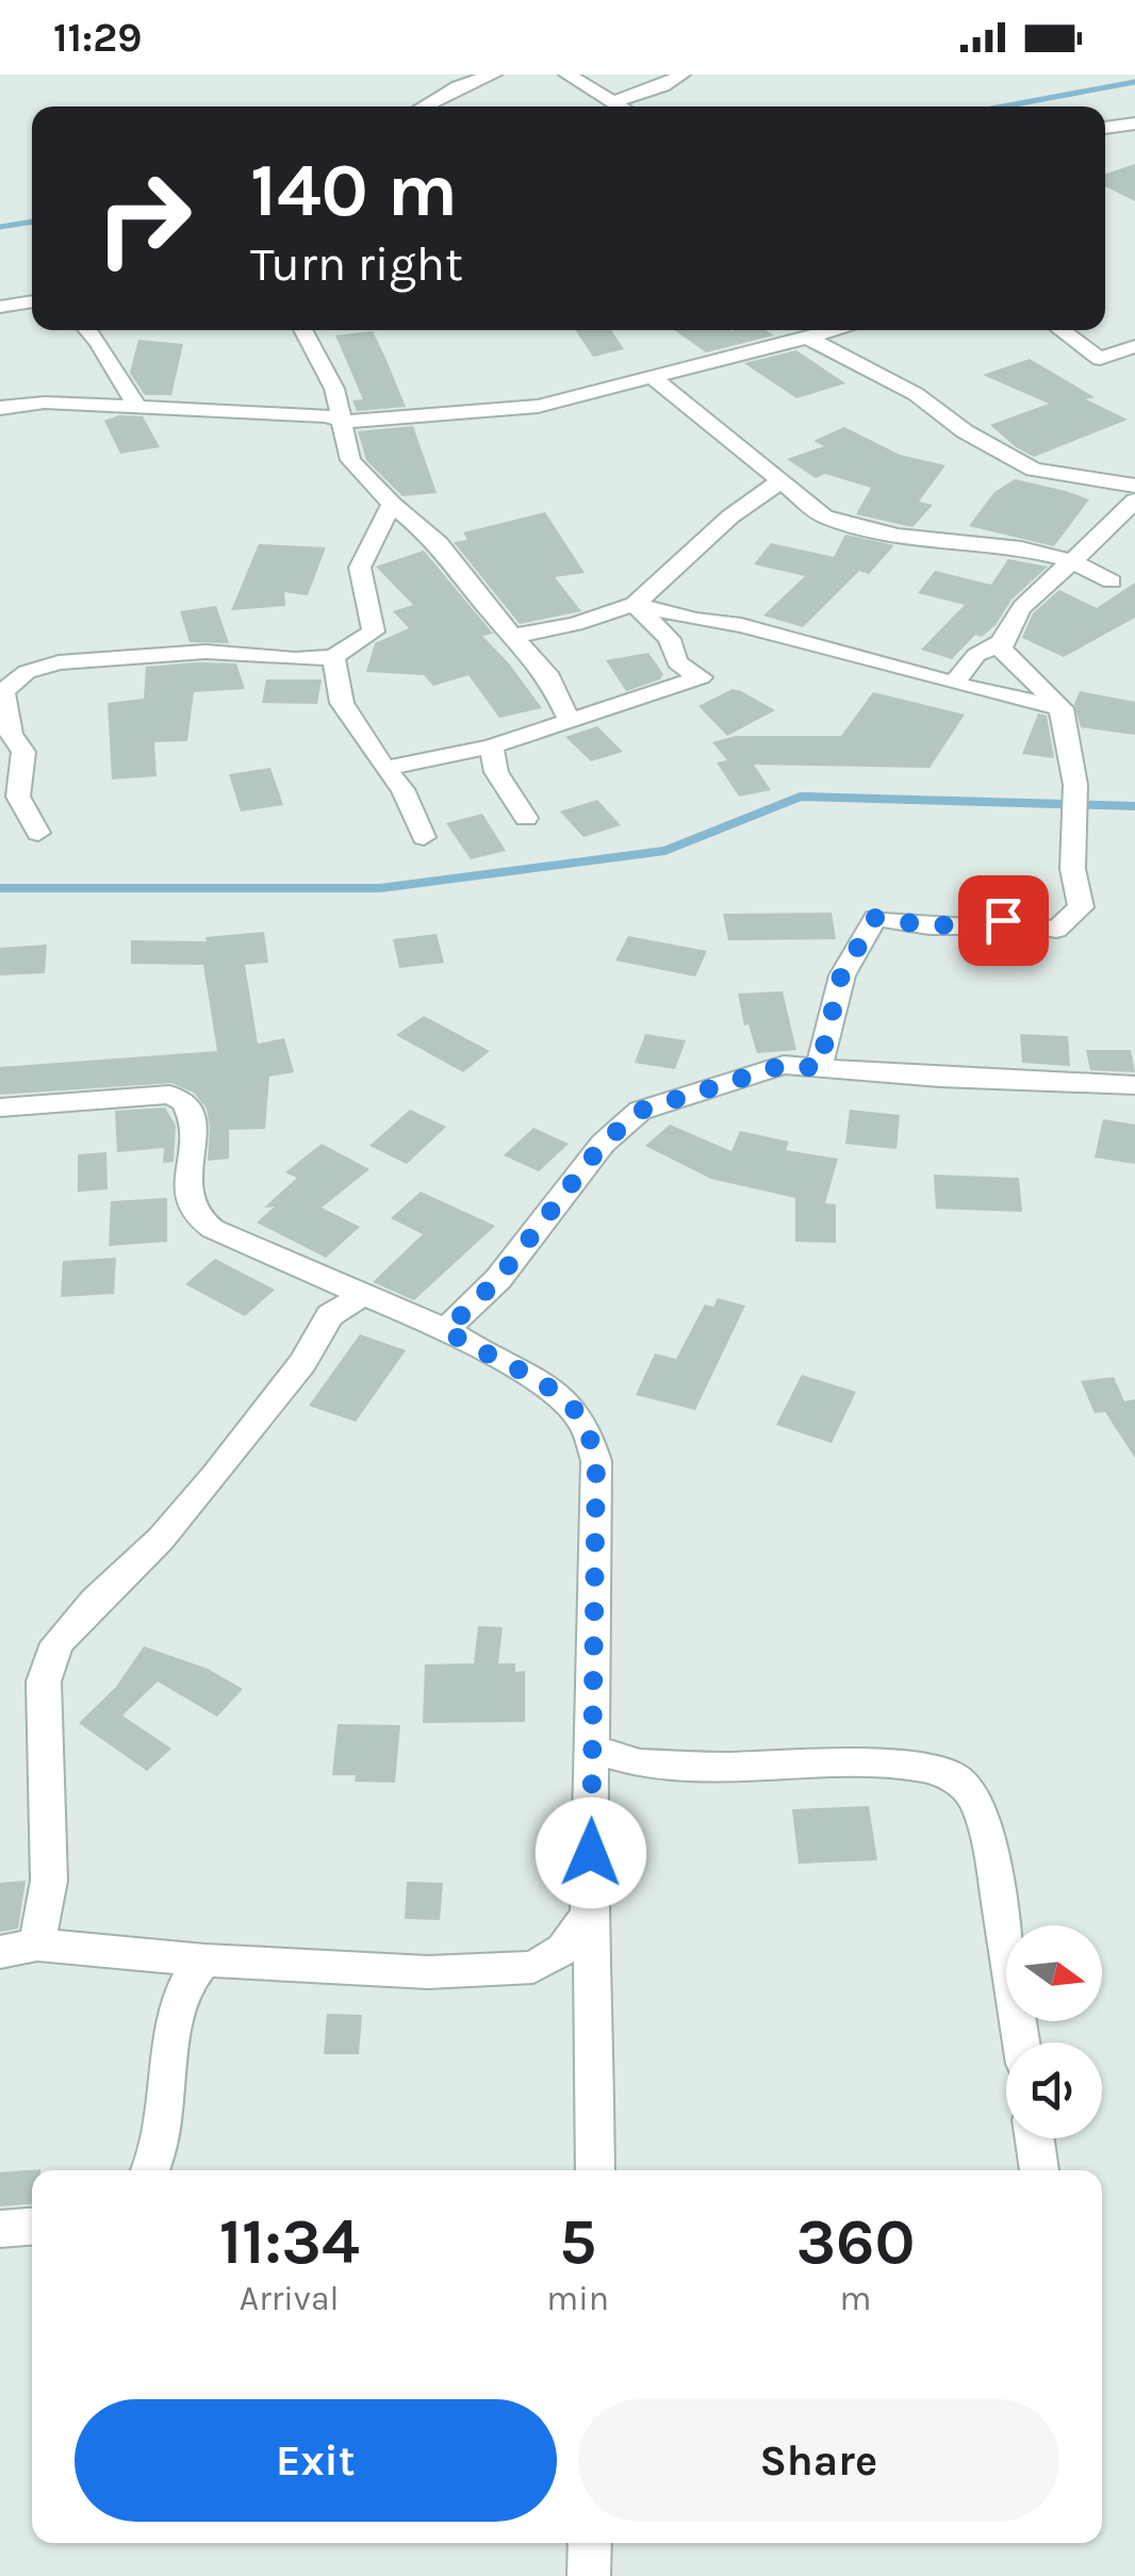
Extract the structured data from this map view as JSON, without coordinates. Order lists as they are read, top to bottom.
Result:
{
  "north": "right",
  "page": {
    "status": "11:29",
    "turn": ["140 m", "Turn right"],
    "eta": [
      "11:34",
      "Arrival",
      "5",
      "min",
      "360",
      "m"
    ],
    "buttons": ["Exit", "Share"]
  }
}
